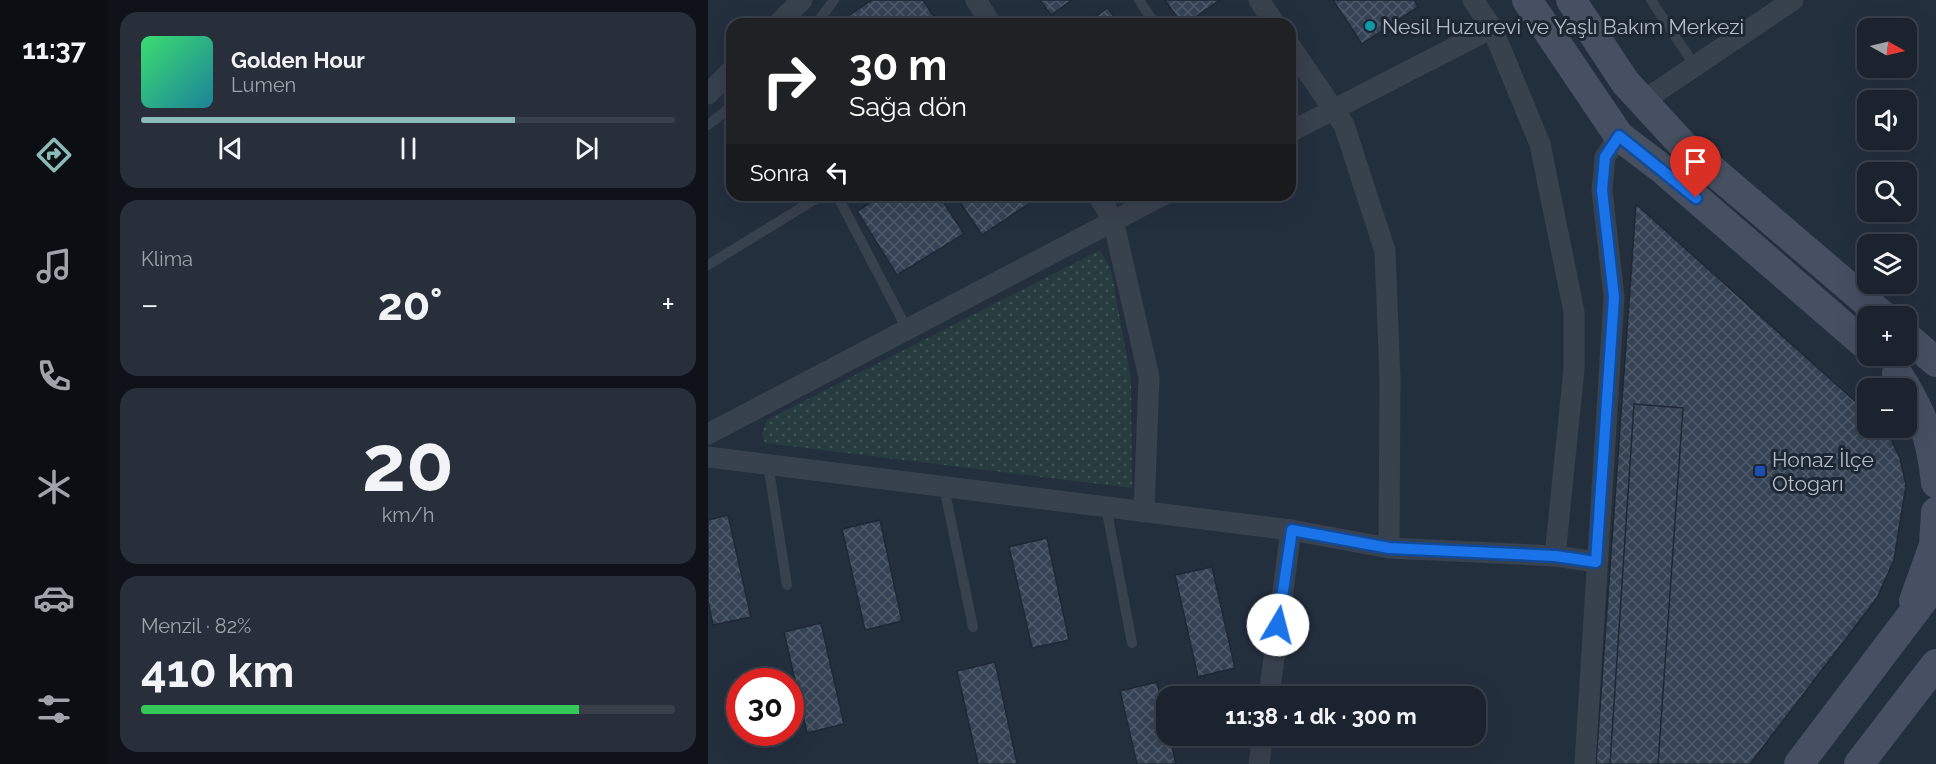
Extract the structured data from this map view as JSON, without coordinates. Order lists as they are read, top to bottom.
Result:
{
  "places": {
    "other": ["Nesil Huzurevi ve Yaşlı Bakım Merkezi"],
    "transit": ["Honaz İlçe Otogarı"]
  },
  "north": "right",
  "page": {
    "tabs": "11:37",
    "map_buttons": ["+", "−"],
    "turn": ["30 m", "Sağa dön"],
    "song": ["Golden Hour", "Lumen"],
    "then": "Sonra",
    "tile": [
      "Klima",
      ["20", "km/h"],
      ["Menzil · 82%", "410 km"]
    ],
    "heat": ["−", "20°", "+"],
    "limit": "30",
    "trip": "11:38 · 1 dk · 300 m"
  }
}
